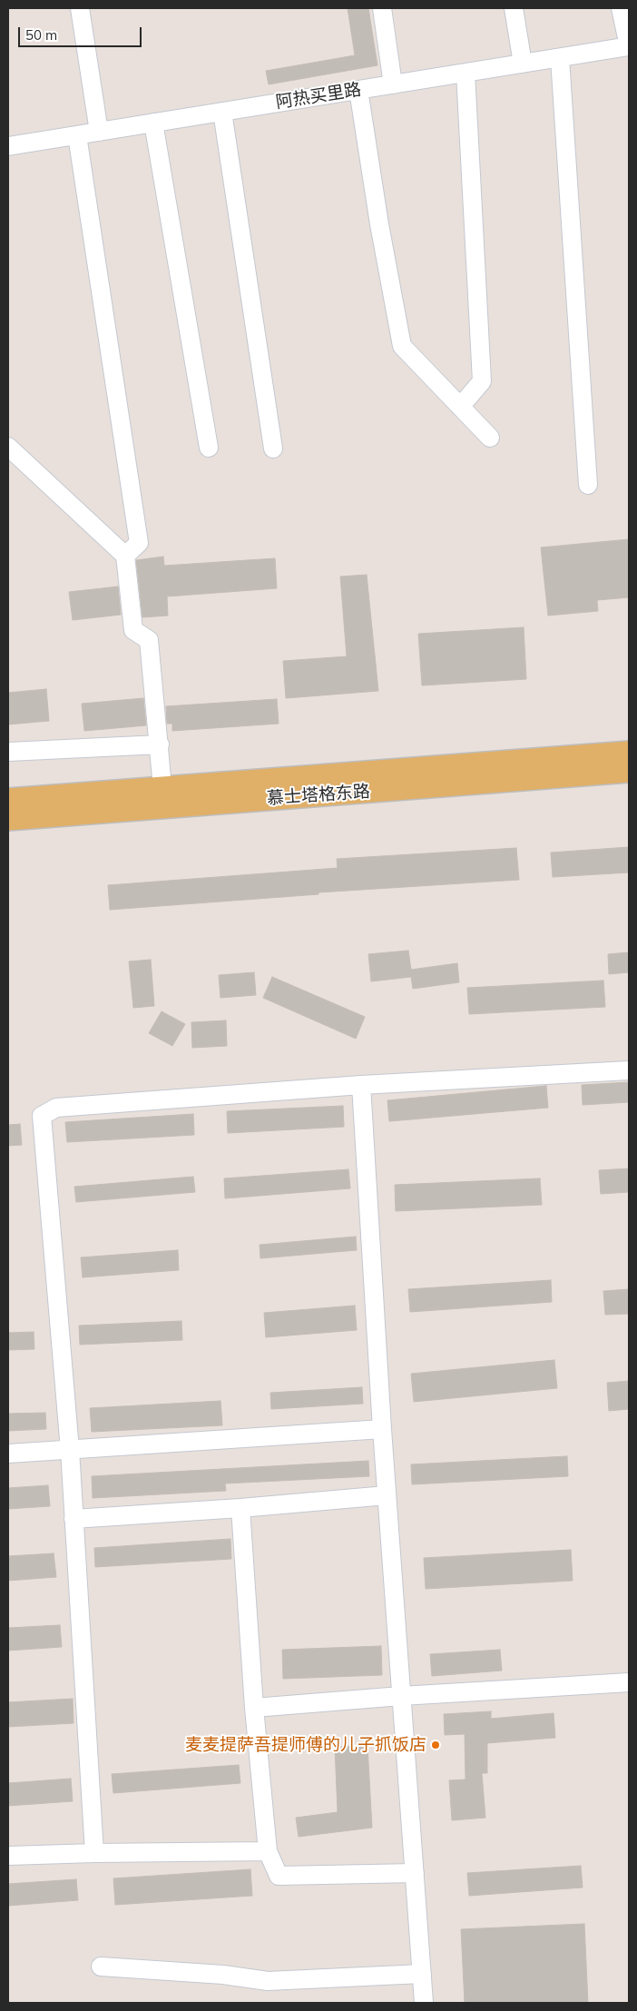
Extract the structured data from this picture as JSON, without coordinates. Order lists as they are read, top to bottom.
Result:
{
  "streets": {
    "main road": ["慕士塔格东路"],
    "street": ["阿热买里路"]
  },
  "places": ["麦麦提萨吾提师傅的儿子抓饭店"],
  "scale_bar": "50 m"
}
